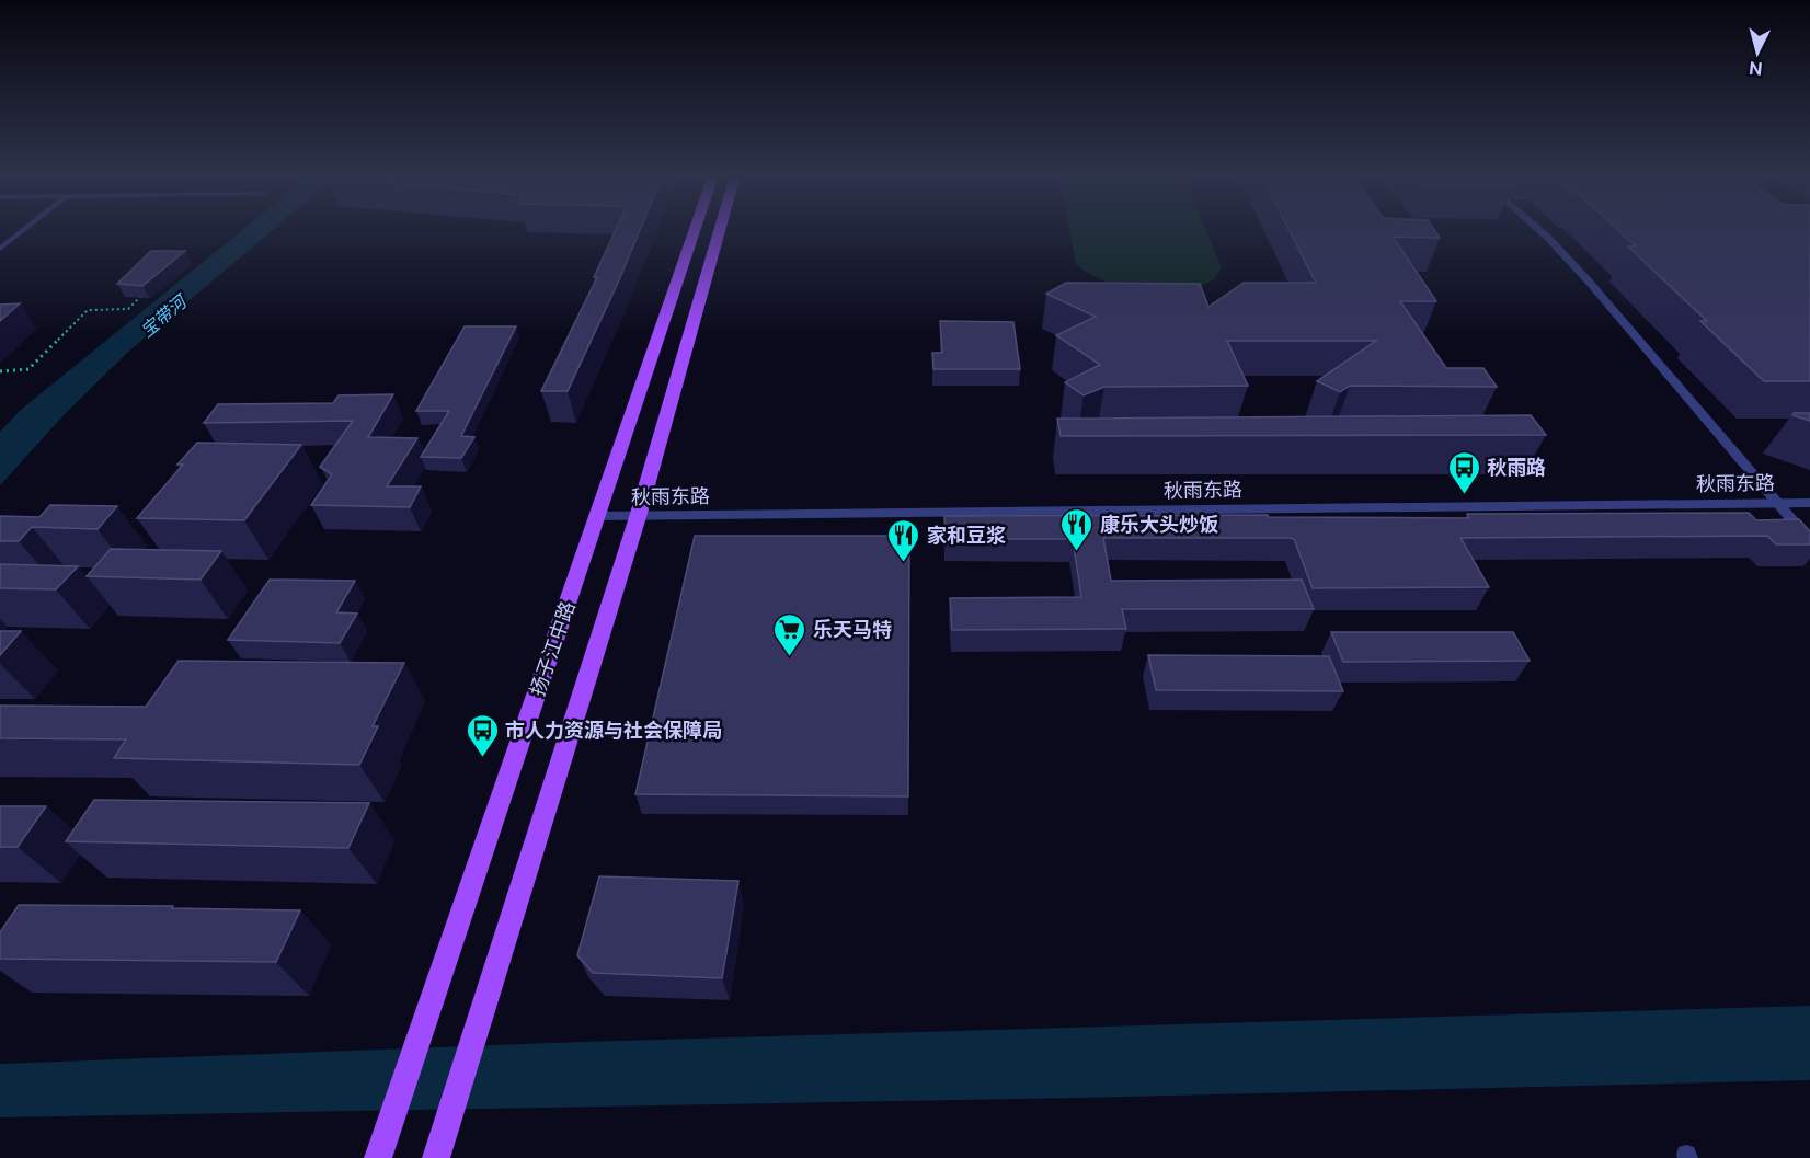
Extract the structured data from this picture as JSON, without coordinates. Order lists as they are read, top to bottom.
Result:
{
  "streets": {
    "main road": ["扬子江中路"],
    "street": ["秋雨东路"]
  },
  "crossings": [
    ["秋雨东路", "扬子江中路"]
  ],
  "water": ["宝带河"],
  "places": {
    "bus stop": ["秋雨路", "市人力资源与社会保障局"],
    "restaurant": ["康乐大头炒饭", "家和豆浆"],
    "supermarket": ["乐天马特"]
  },
  "north": "bottom"
}
